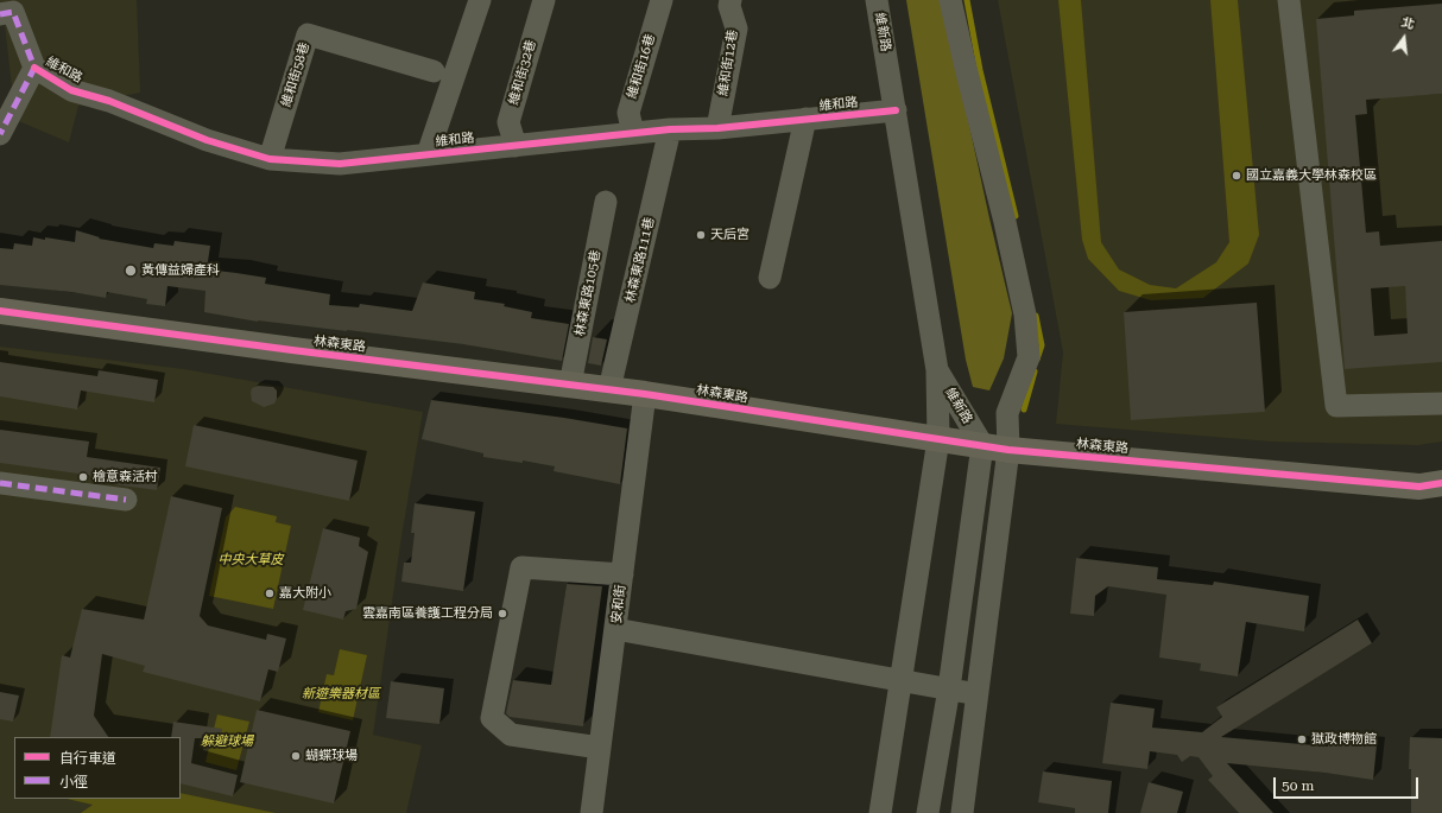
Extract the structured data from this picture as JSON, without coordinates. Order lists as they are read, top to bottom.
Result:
{
  "streets": {
    "main road": ["林森東路"],
    "street": [
      "維新路",
      "維和街12巷",
      "維和街16巷",
      "維和路",
      "維和街32巷",
      "維和街58巷",
      "林森東路111巷",
      "林森東路105巷",
      "安和街"
    ]
  },
  "crossings": [
    ["維新路", "維和路"],
    ["維新路", "林森東路"],
    ["維和街12巷", "維和路"],
    ["維和街16巷", "維和路"],
    ["維和路", "維和街32巷"],
    ["維和路", "維和街58巷"],
    ["維和路", "林森東路111巷"],
    ["林森東路111巷", "林森東路"],
    ["林森東路105巷", "林森東路"],
    ["林森東路", "安和街"]
  ],
  "parks": ["中央大草皮", "新遊樂器材區", "躲避球場"],
  "places": [
    "國立嘉義大學林森校區",
    "天后宮",
    "黃傳益婦產科",
    "檜意森活村",
    "嘉大附小",
    "雲嘉南區養護工程分局",
    "獄政博物館",
    "蝴蝶球場"
  ],
  "legend": ["自行車道", "小徑"],
  "scale_bar": "50 m",
  "north": "top"
}
